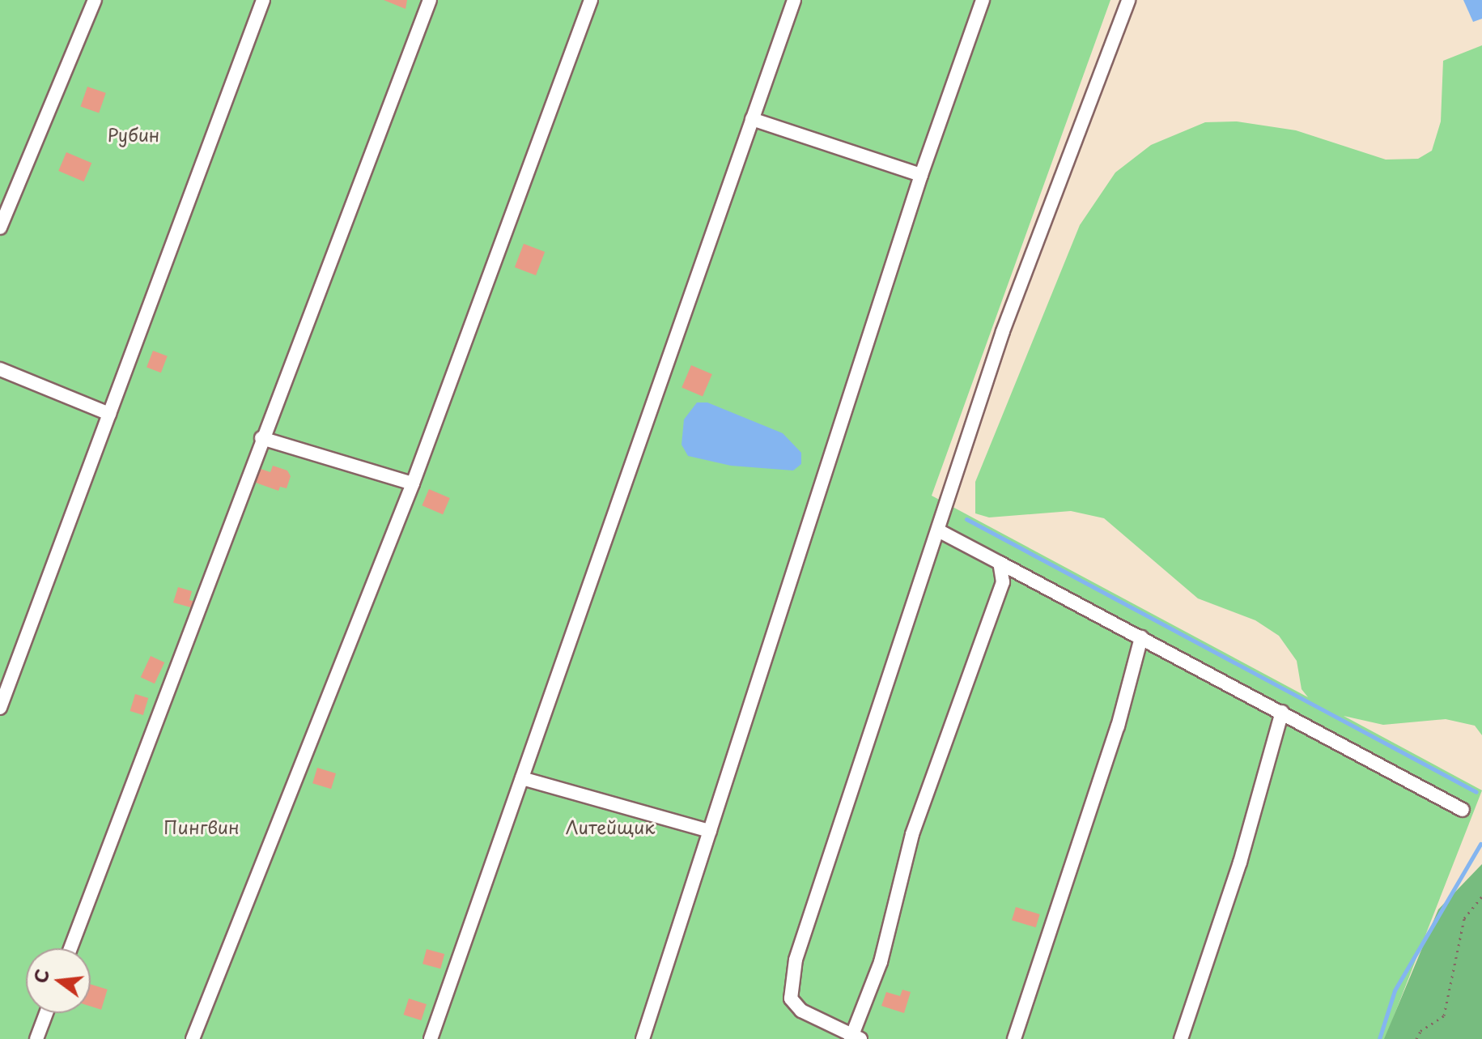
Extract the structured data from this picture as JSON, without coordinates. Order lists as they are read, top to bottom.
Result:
{
  "parks": ["Рубин", "Пингвин", "Литейщик"],
  "north": "left"
}
